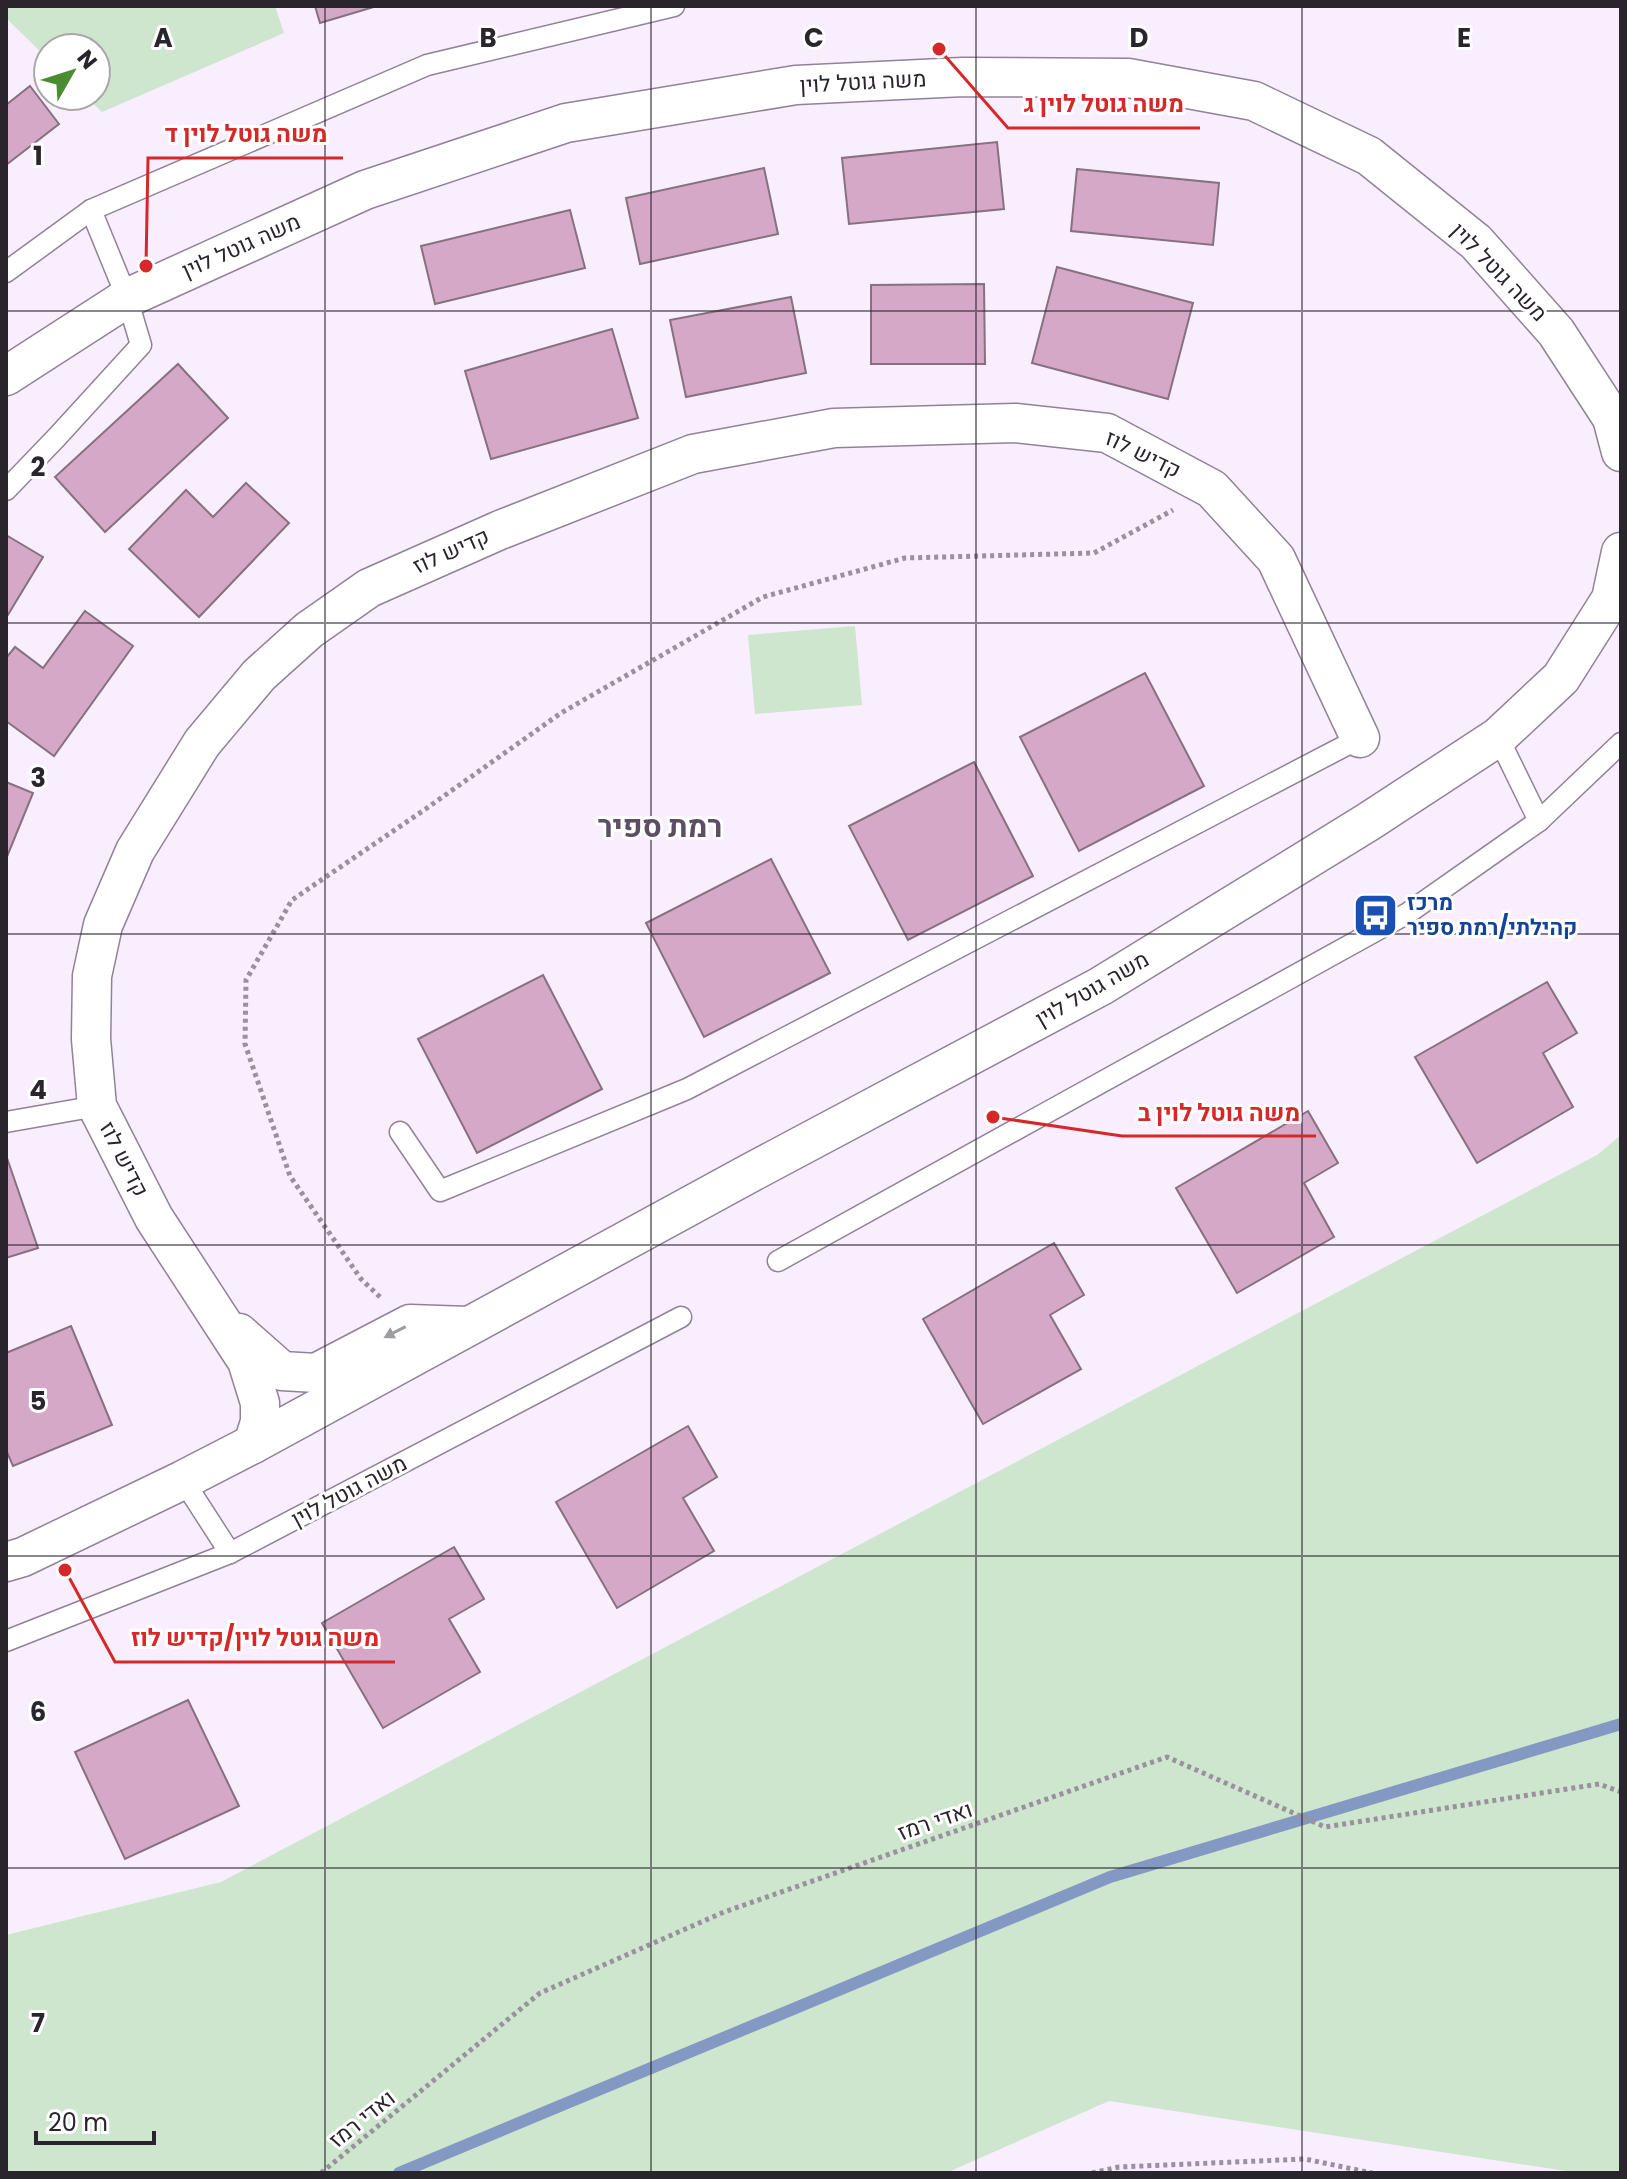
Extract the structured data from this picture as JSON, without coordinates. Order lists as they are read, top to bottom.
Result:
{
  "streets": {
    "street": ["משה גוטל לוין", "קדיש לוז"],
    "path": ["ואדי רמז"]
  },
  "crossings": [
    ["משה גוטל לוין", "קדיש לוז"]
  ],
  "districts": ["רמת ספיר"],
  "places": {
    "other": [
      "משה גוטל לוין ג",
      "משה גוטל לוין ד",
      "משה גוטל לוין ב",
      "משה גוטל לוין/קדיש לוז"
    ],
    "bus stop": ["מרכז קהילתי/רמת ספיר"]
  },
  "scale_bar": "20 m",
  "north": "top right",
  "grid": {
    "columns": [
      "A",
      "B",
      "C",
      "D",
      "E"
    ],
    "rows": [
      "1",
      "2",
      "3",
      "4",
      "5",
      "6",
      "7"
    ]
  }
}
